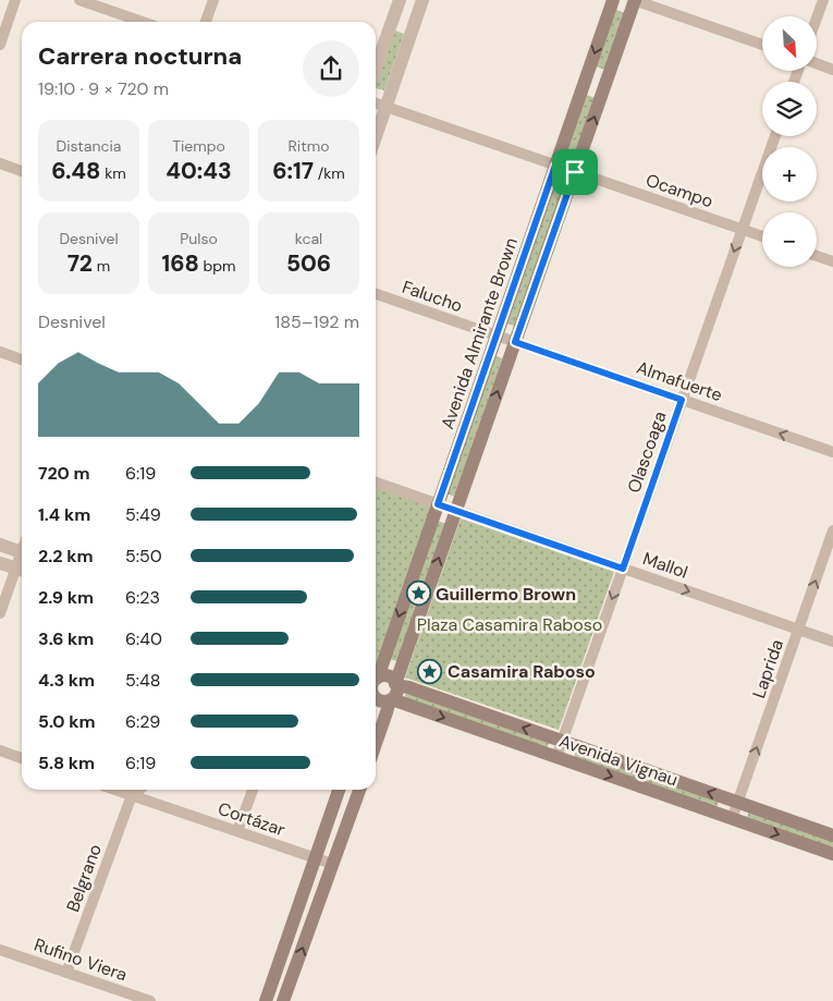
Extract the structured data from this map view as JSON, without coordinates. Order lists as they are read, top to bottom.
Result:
{
  "streets": {
    "main road": ["Avenida Almirante Brown", "Avenida Vignau"],
    "street": [
      "Ocampo",
      "Falucho",
      "Almafuerte",
      "Olascoaga",
      "Mallol",
      "Laprida",
      "Cortázar",
      "Belgrano",
      "Rufino Viera"
    ]
  },
  "crossings": [
    ["Ocampo", "Avenida Almirante Brown"],
    ["Ocampo", "Olascoaga"],
    ["Falucho", "Avenida Almirante Brown"],
    ["Falucho", "Almafuerte"],
    ["Avenida Almirante Brown", "Almafuerte"],
    ["Avenida Almirante Brown", "Mallol"],
    ["Avenida Almirante Brown", "Avenida Vignau"],
    ["Almafuerte", "Olascoaga"],
    ["Olascoaga", "Mallol"],
    ["Olascoaga", "Avenida Vignau"],
    ["Mallol", "Laprida"],
    ["Laprida", "Avenida Vignau"],
    ["Cortázar", "Belgrano"],
    ["Belgrano", "Rufino Viera"]
  ],
  "one_way": [
    "Almafuerte",
    "Olascoaga",
    "Mallol",
    "Laprida"
  ],
  "parks": ["Plaza Casamira Raboso"],
  "places": {
    "place": ["Guillermo Brown", "Casamira Raboso"]
  },
  "north": "bottom right",
  "page": {
    "map_buttons": ["+", "−"],
    "heading": ["Carrera nocturna", "19:10 · 9 × 720 m"],
    "stats": [
      ["Distancia", "6.48 km"],
      ["Tiempo", "40:43"],
      ["Ritmo", "6:17 /km"],
      ["Desnivel", "72 m"],
      ["Pulso", "168 bpm"],
      ["kcal", "506"]
    ],
    "chart": ["Desnivel", "185–192 m"],
    "list": [
      {
        "name": "720 m",
        "note": "6:19"
      },
      {
        "name": "1.4 km",
        "note": "5:49"
      },
      {
        "name": "2.2 km",
        "note": "5:50"
      },
      {
        "name": "2.9 km",
        "note": "6:23"
      },
      {
        "name": "3.6 km",
        "note": "6:40"
      },
      {
        "name": "4.3 km",
        "note": "5:48"
      },
      {
        "name": "5.0 km",
        "note": "6:29"
      },
      {
        "name": "5.8 km",
        "note": "6:19"
      }
    ]
  }
}
